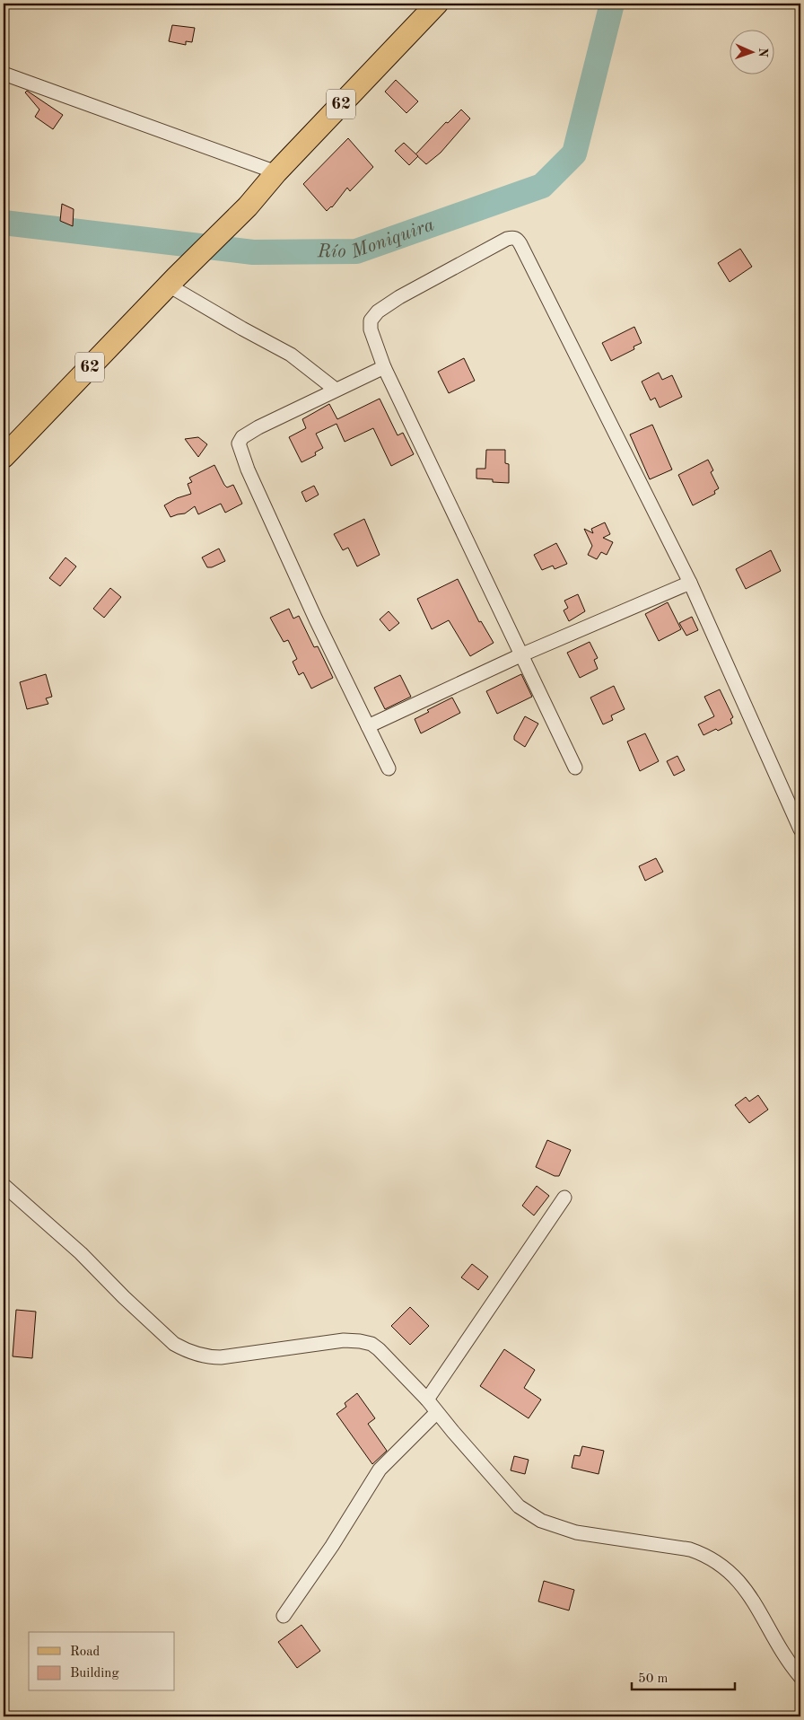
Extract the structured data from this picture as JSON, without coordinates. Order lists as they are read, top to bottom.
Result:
{
  "streets": {
    "main road": ["62"]
  },
  "water": ["Río Moniquira"],
  "legend": ["Road", "Building"],
  "scale_bar": "50 m",
  "north": "right"
}
